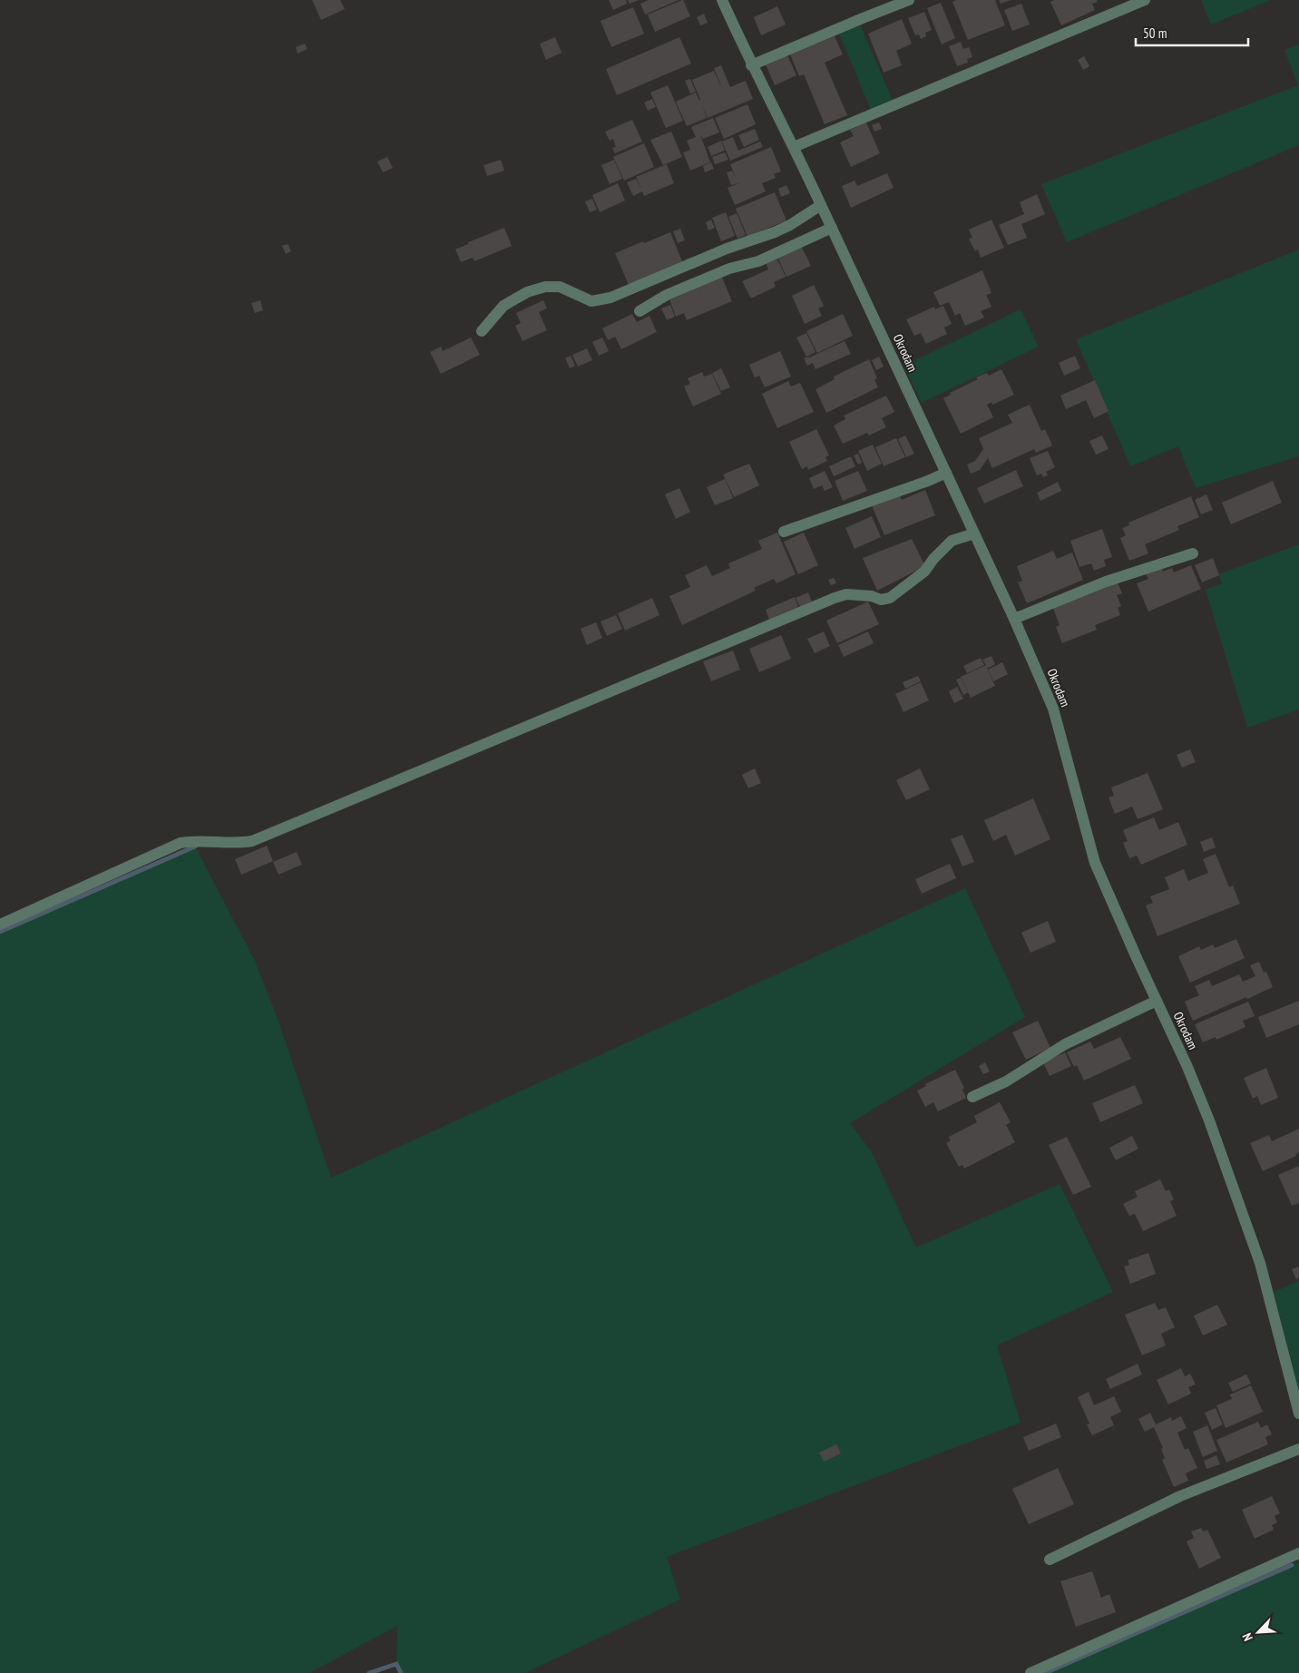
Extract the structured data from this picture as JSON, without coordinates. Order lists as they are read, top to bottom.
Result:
{
  "streets": {
    "street": ["Okrodam"]
  },
  "scale_bar": "50 m",
  "north": "bottom left"
}
